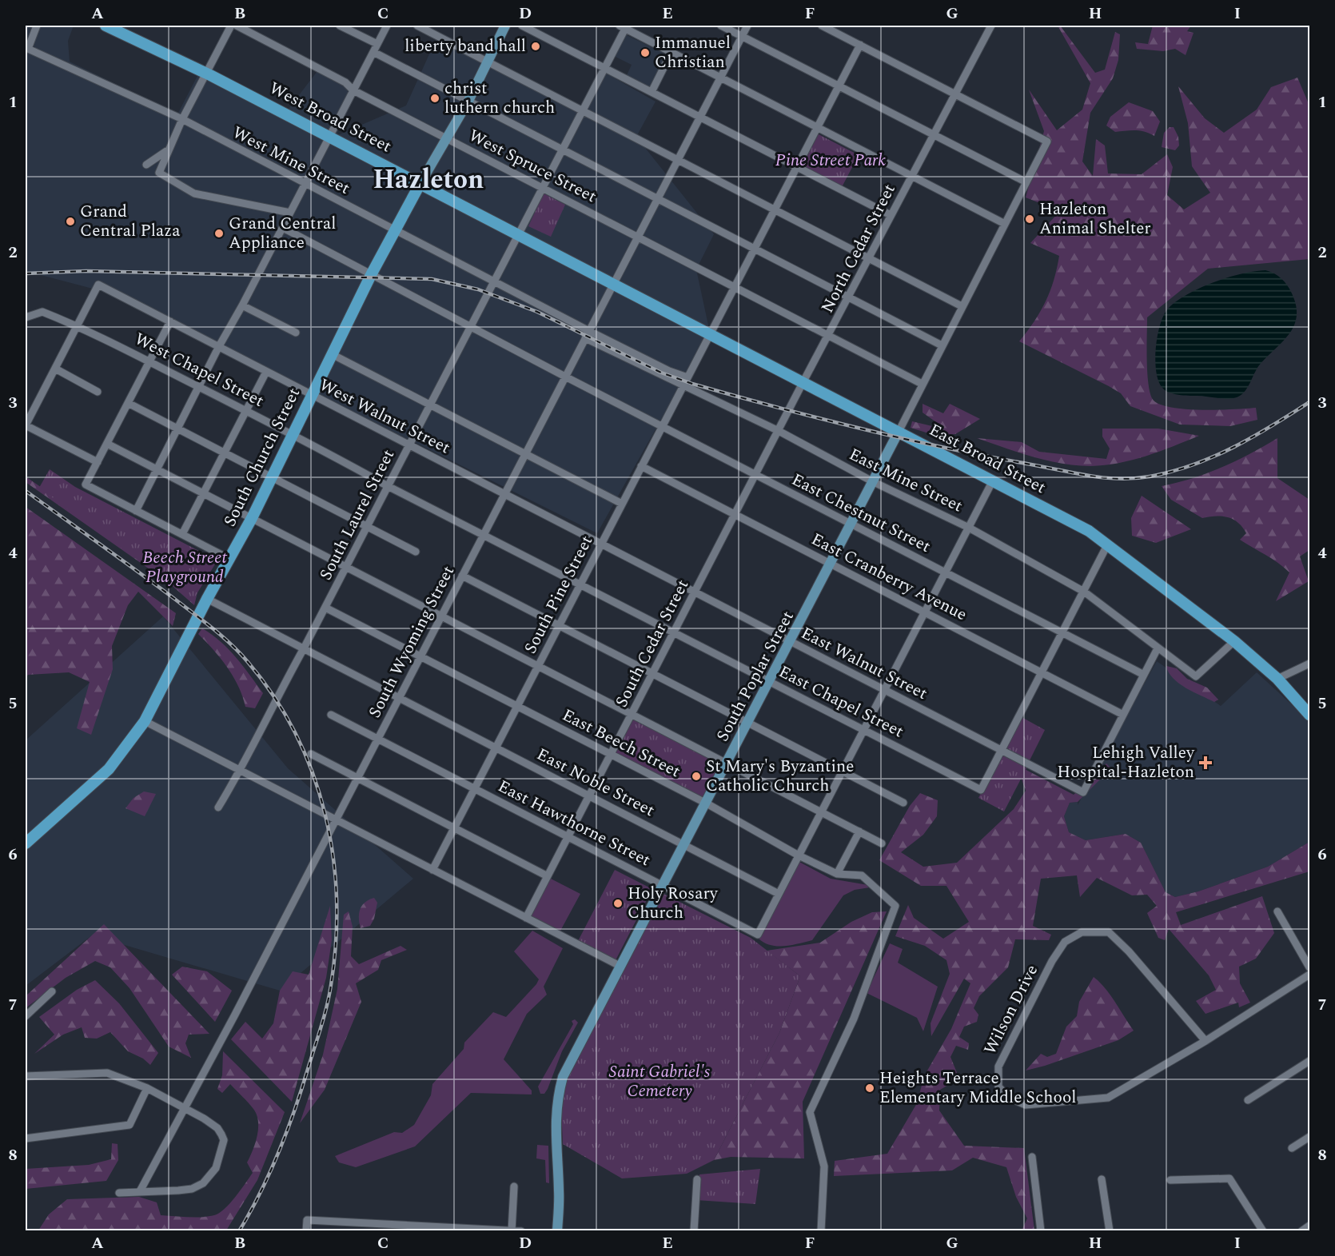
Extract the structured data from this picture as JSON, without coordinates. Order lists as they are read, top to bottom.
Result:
{
  "streets": {
    "highway": ["West Broad Street", "South Church Street", "East Broad Street"],
    "main road": ["South Poplar Street"],
    "street": [
      "West Mine Street",
      "West Spruce Street",
      "North Cedar Street",
      "West Chapel Street",
      "West Walnut Street",
      "East Mine Street",
      "East Chestnut Street",
      "South Laurel Street",
      "East Cranberry Avenue",
      "South Pine Street",
      "South Wyoming Street",
      "South Cedar Street",
      "East Walnut Street",
      "East Chapel Street",
      "East Beech Street",
      "East Noble Street",
      "East Hawthorne Street",
      "Wilson Drive"
    ]
  },
  "crossings": [
    ["West Broad Street", "South Church Street"],
    ["West Broad Street", "East Broad Street"],
    ["West Broad Street", "South Laurel Street"],
    ["West Broad Street", "South Wyoming Street"],
    ["West Mine Street", "South Church Street"],
    ["West Mine Street", "South Laurel Street"],
    ["West Mine Street", "South Wyoming Street"],
    ["West Spruce Street", "North Cedar Street"],
    ["West Spruce Street", "South Laurel Street"],
    ["West Spruce Street", "South Pine Street"],
    ["West Spruce Street", "South Wyoming Street"],
    ["North Cedar Street", "East Broad Street"],
    ["North Cedar Street", "South Cedar Street"],
    ["West Chapel Street", "West Walnut Street"],
    ["West Chapel Street", "South Church Street"],
    ["West Chapel Street", "South Laurel Street"],
    ["West Chapel Street", "South Wyoming Street"],
    ["West Chapel Street", "East Chapel Street"],
    ["West Walnut Street", "South Church Street"],
    ["West Walnut Street", "South Laurel Street"],
    ["West Walnut Street", "South Wyoming Street"],
    ["West Walnut Street", "East Walnut Street"],
    ["South Church Street", "East Chestnut Street"],
    ["South Church Street", "East Noble Street"],
    ["East Broad Street", "East Mine Street"],
    ["East Broad Street", "South Pine Street"],
    ["East Broad Street", "South Wyoming Street"],
    ["East Broad Street", "South Cedar Street"],
    ["East Broad Street", "South Poplar Street"],
    ["East Mine Street", "South Pine Street"],
    ["East Mine Street", "South Wyoming Street"],
    ["East Mine Street", "South Cedar Street"],
    ["East Mine Street", "South Poplar Street"],
    ["East Chestnut Street", "South Laurel Street"],
    ["East Chestnut Street", "South Pine Street"],
    ["East Chestnut Street", "South Wyoming Street"],
    ["East Chestnut Street", "South Cedar Street"],
    ["East Chestnut Street", "South Poplar Street"],
    ["South Laurel Street", "East Beech Street"],
    ["South Laurel Street", "East Noble Street"],
    ["East Cranberry Avenue", "South Pine Street"],
    ["East Cranberry Avenue", "South Cedar Street"],
    ["East Cranberry Avenue", "East Walnut Street"],
    ["East Cranberry Avenue", "South Poplar Street"],
    ["South Pine Street", "East Walnut Street"],
    ["South Pine Street", "East Chapel Street"],
    ["South Pine Street", "East Beech Street"],
    ["South Pine Street", "East Noble Street"],
    ["South Pine Street", "East Hawthorne Street"],
    ["South Wyoming Street", "East Walnut Street"],
    ["South Wyoming Street", "East Chapel Street"],
    ["South Wyoming Street", "East Beech Street"],
    ["South Wyoming Street", "East Noble Street"],
    ["South Wyoming Street", "East Hawthorne Street"],
    ["South Cedar Street", "East Walnut Street"],
    ["South Cedar Street", "East Chapel Street"],
    ["South Cedar Street", "East Beech Street"],
    ["South Cedar Street", "East Noble Street"],
    ["South Cedar Street", "East Hawthorne Street"],
    ["East Walnut Street", "South Poplar Street"],
    ["East Walnut Street", "East Chapel Street"],
    ["South Poplar Street", "East Chapel Street"],
    ["South Poplar Street", "East Beech Street"],
    ["South Poplar Street", "East Noble Street"],
    ["South Poplar Street", "East Hawthorne Street"],
    ["East Noble Street", "East Hawthorne Street"]
  ],
  "districts": ["Hazleton"],
  "parks": ["Pine Street Park", "Beech Street Playground", "Saint Gabriel's Cemetery"],
  "places": {
    "other": [
      "liberty band hall",
      "Immanuel Christian",
      "christ luthern church",
      "Hazleton Animal Shelter",
      "Grand Central Plaza",
      "Grand Central Appliance",
      "St Mary's Byzantine Catholic Church",
      "Holy Rosary Church",
      "Heights Terrace Elementary Middle School"
    ],
    "health": ["Lehigh Valley Hospital-Hazleton"]
  },
  "grid": {
    "columns": [
      "A",
      "B",
      "C",
      "D",
      "E",
      "F",
      "G",
      "H",
      "I"
    ],
    "rows": [
      "1",
      "2",
      "3",
      "4",
      "5",
      "6",
      "7",
      "8"
    ]
  }
}
